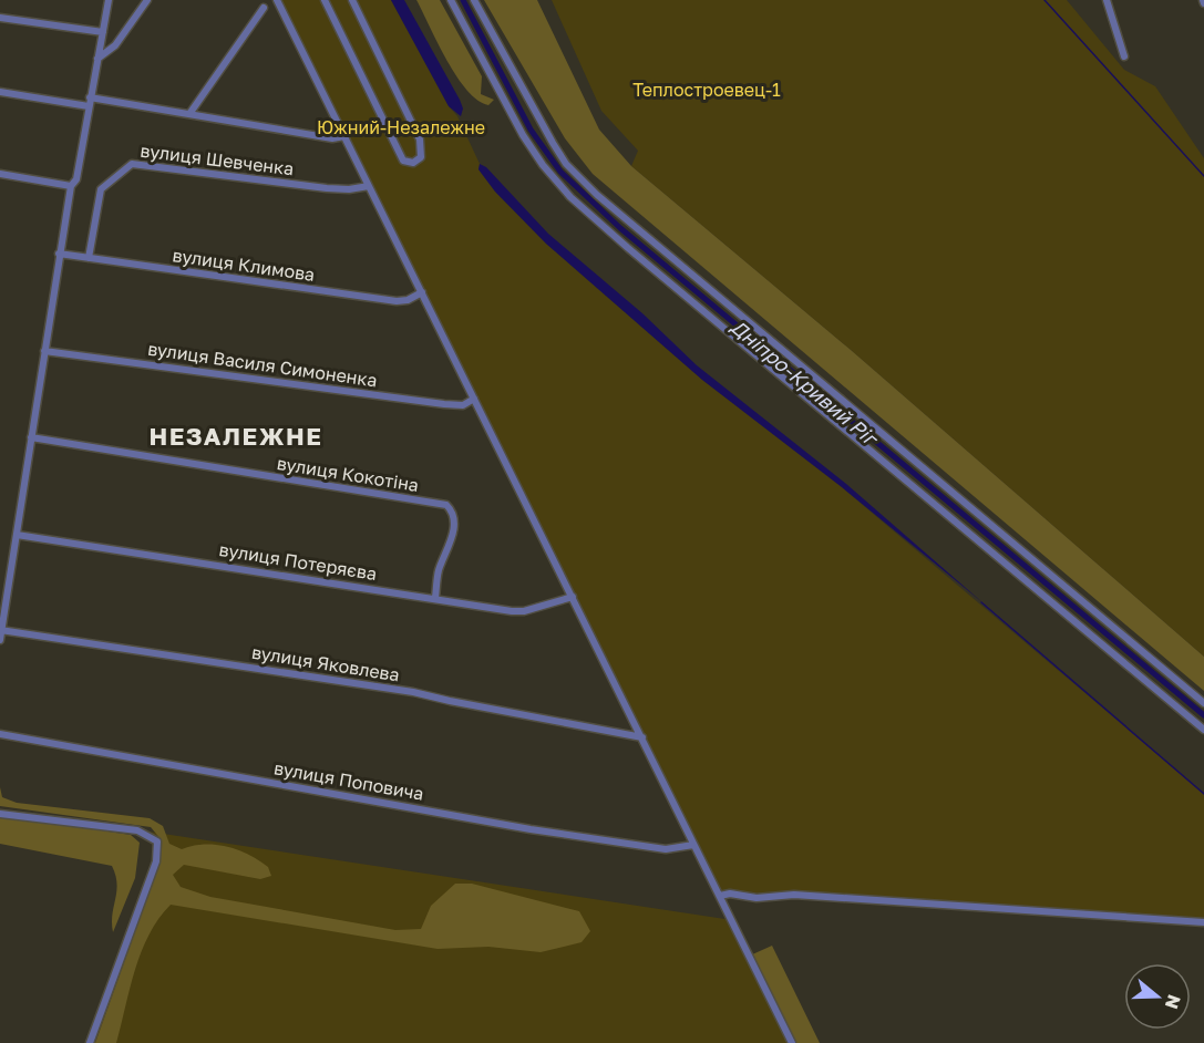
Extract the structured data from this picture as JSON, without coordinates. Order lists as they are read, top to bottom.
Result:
{
  "streets": {
    "street": [
      "вулиця Шевченка",
      "вулиця Климова",
      "вулиця Василя Симоненка",
      "вулиця Кокотіна",
      "вулиця Потеряєва",
      "вулиця Яковлева",
      "вулиця Поповича"
    ]
  },
  "crossings": [
    ["вулиця Шевченка", "вулиця Климова"],
    ["вулиця Кокотіна", "вулиця Потеряєва"]
  ],
  "districts": ["НЕЗАЛЕЖНЕ"],
  "water": ["Дніпро-Кривий Ріг"],
  "parks": ["Теплостроевец-1", "Южний-Незалежне"],
  "north": "right"
}
